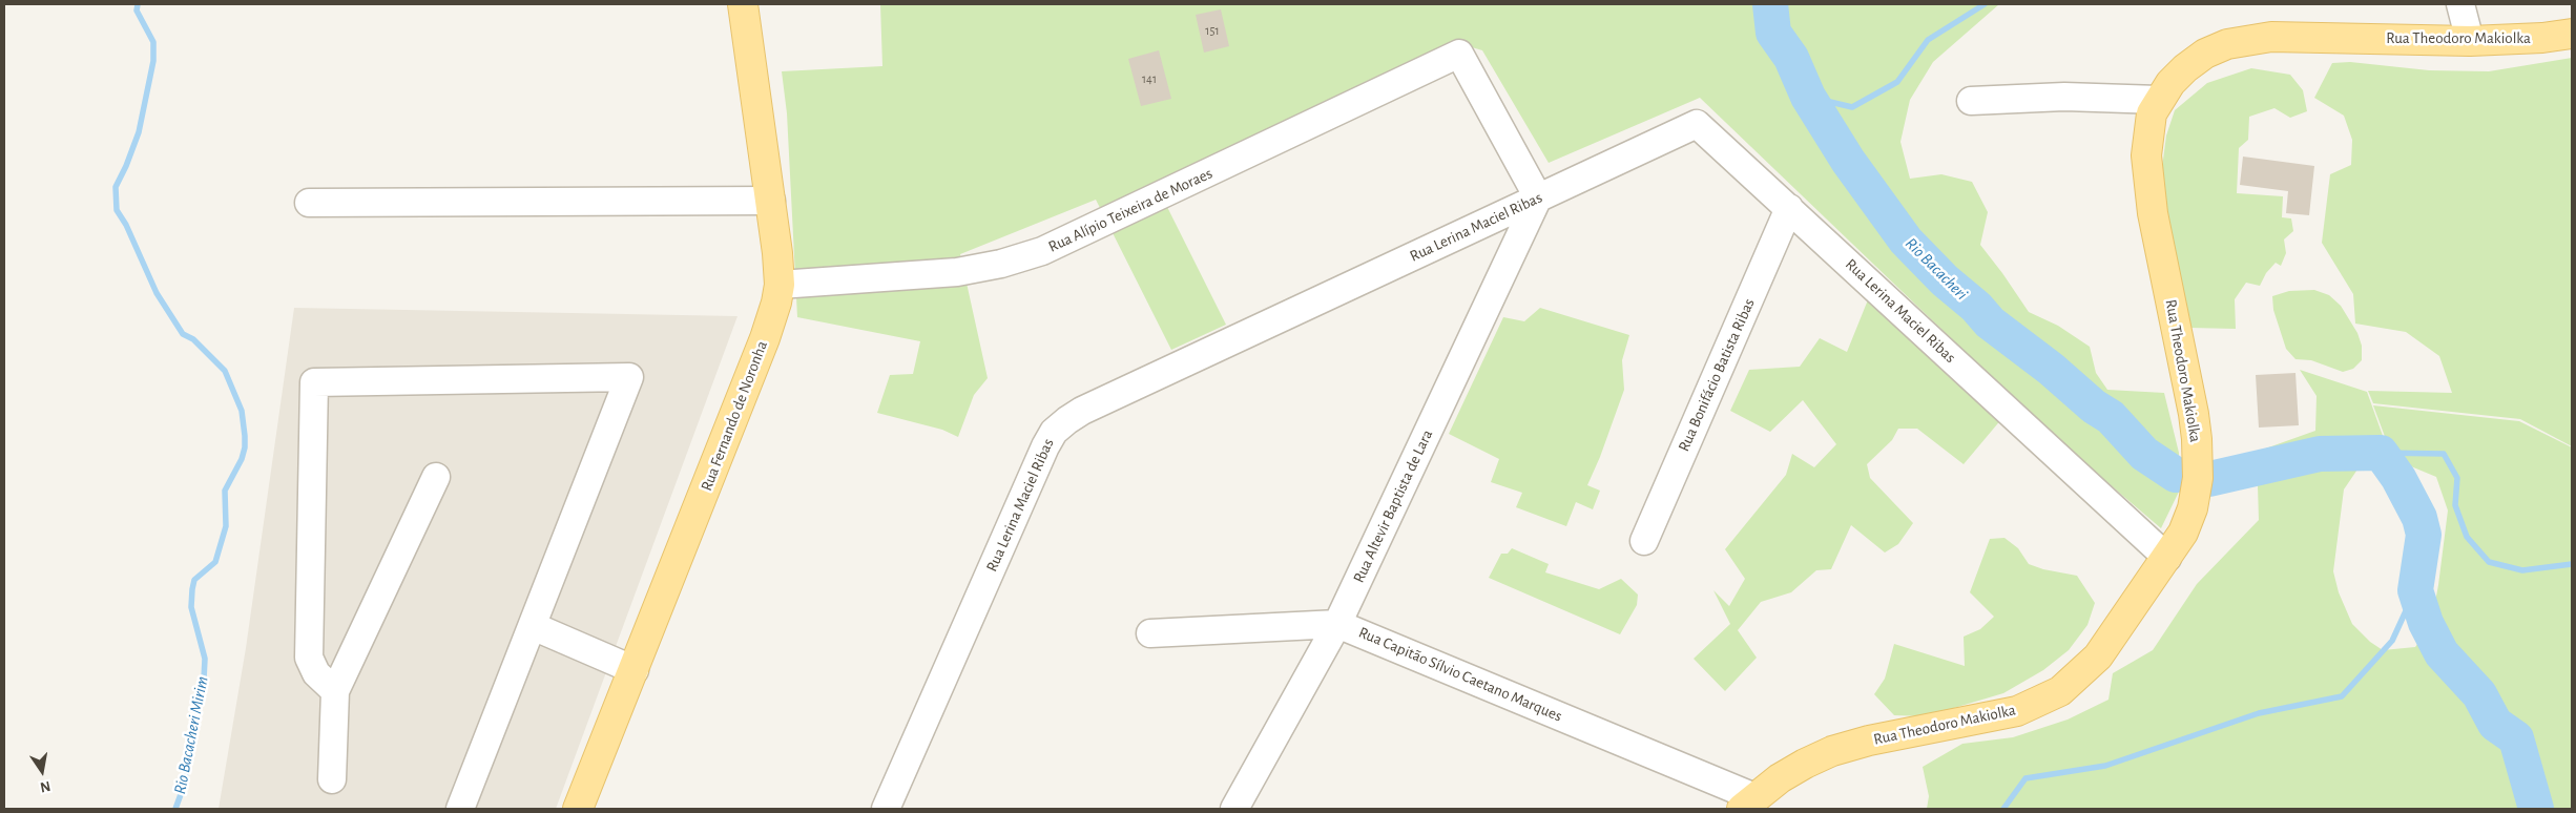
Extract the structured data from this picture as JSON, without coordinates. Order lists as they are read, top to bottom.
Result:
{
  "streets": {
    "main road": ["Rua Theodoro Makiolka", "Rua Fernando de Noronha"],
    "street": [
      "Rua Alípio Teixeira de Moraes",
      "Rua Lerina Maciel Ribas",
      "Rua Bonifácio Batista Ribas",
      "Rua Altevir Baptista de Lara",
      "Rua Capitão Sílvio Caetano Marques"
    ]
  },
  "crossings": [
    ["Rua Theodoro Makiolka", "Rua Lerina Maciel Ribas"],
    ["Rua Theodoro Makiolka", "Rua Capitão Sílvio Caetano Marques"],
    ["Rua Alípio Teixeira de Moraes", "Rua Lerina Maciel Ribas"],
    ["Rua Alípio Teixeira de Moraes", "Rua Fernando de Noronha"],
    ["Rua Alípio Teixeira de Moraes", "Rua Altevir Baptista de Lara"],
    ["Rua Lerina Maciel Ribas", "Rua Bonifácio Batista Ribas"],
    ["Rua Lerina Maciel Ribas", "Rua Altevir Baptista de Lara"],
    ["Rua Altevir Baptista de Lara", "Rua Capitão Sílvio Caetano Marques"]
  ],
  "water": ["Rio Bacacheri", "Rio Bacacheri Mirim"],
  "house_numbers": ["151", "141"],
  "north": "bottom"
}
